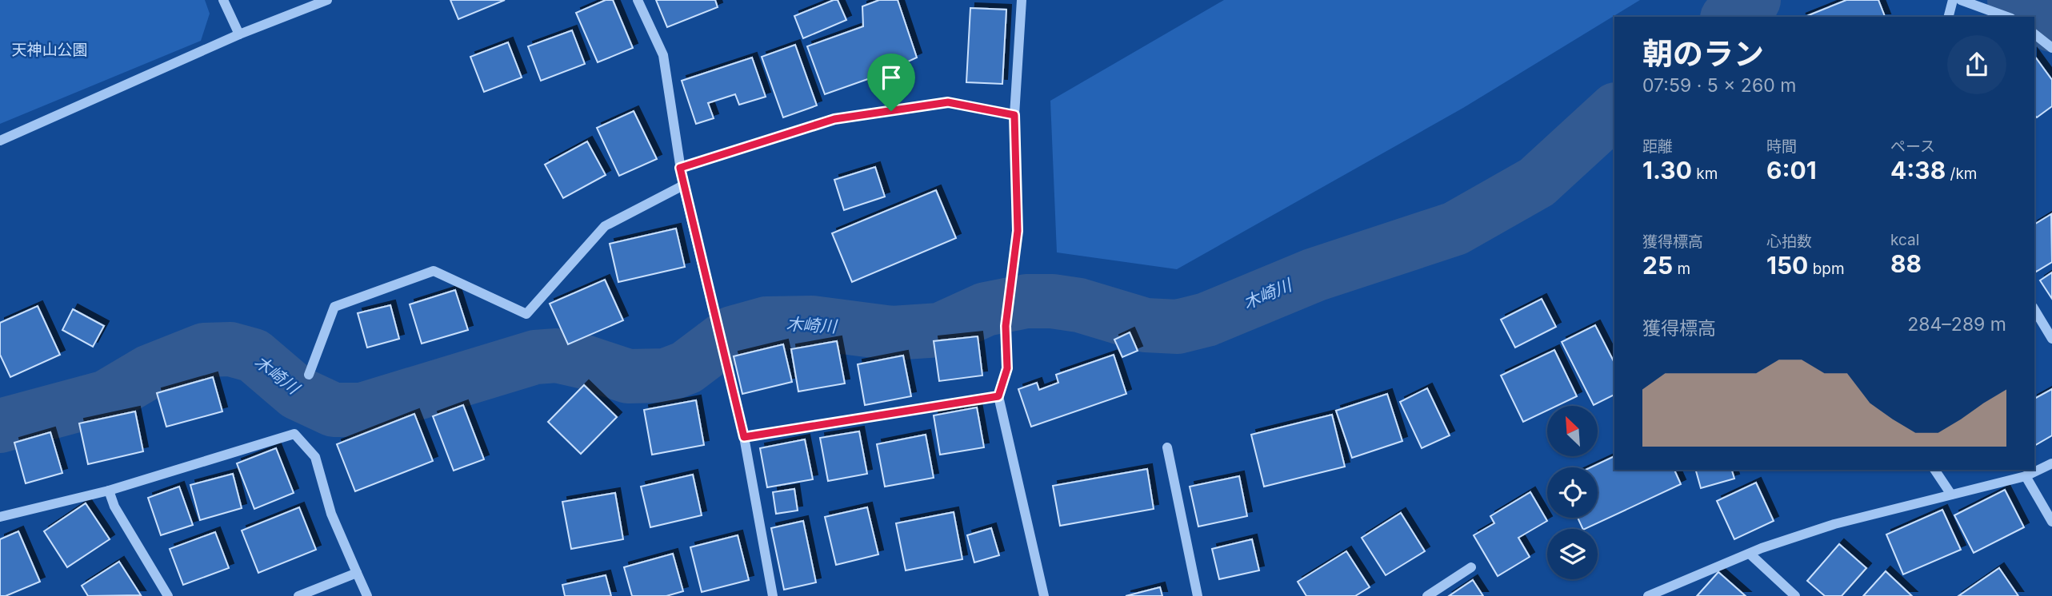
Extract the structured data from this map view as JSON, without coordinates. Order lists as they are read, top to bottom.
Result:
{
  "water": ["木崎川"],
  "parks": ["天神山公園"],
  "north": "top left",
  "page": {
    "heading": ["朝のラン", "07:59 · 5 × 260 m"],
    "stats": [
      ["距離", "1.30 km"],
      ["時間", "6:01"],
      ["ペース", "4:38 /km"],
      ["獲得標高", "25 m"],
      ["心拍数", "150 bpm"],
      ["kcal", "88"]
    ],
    "chart": ["獲得標高", "284–289 m"]
  }
}
